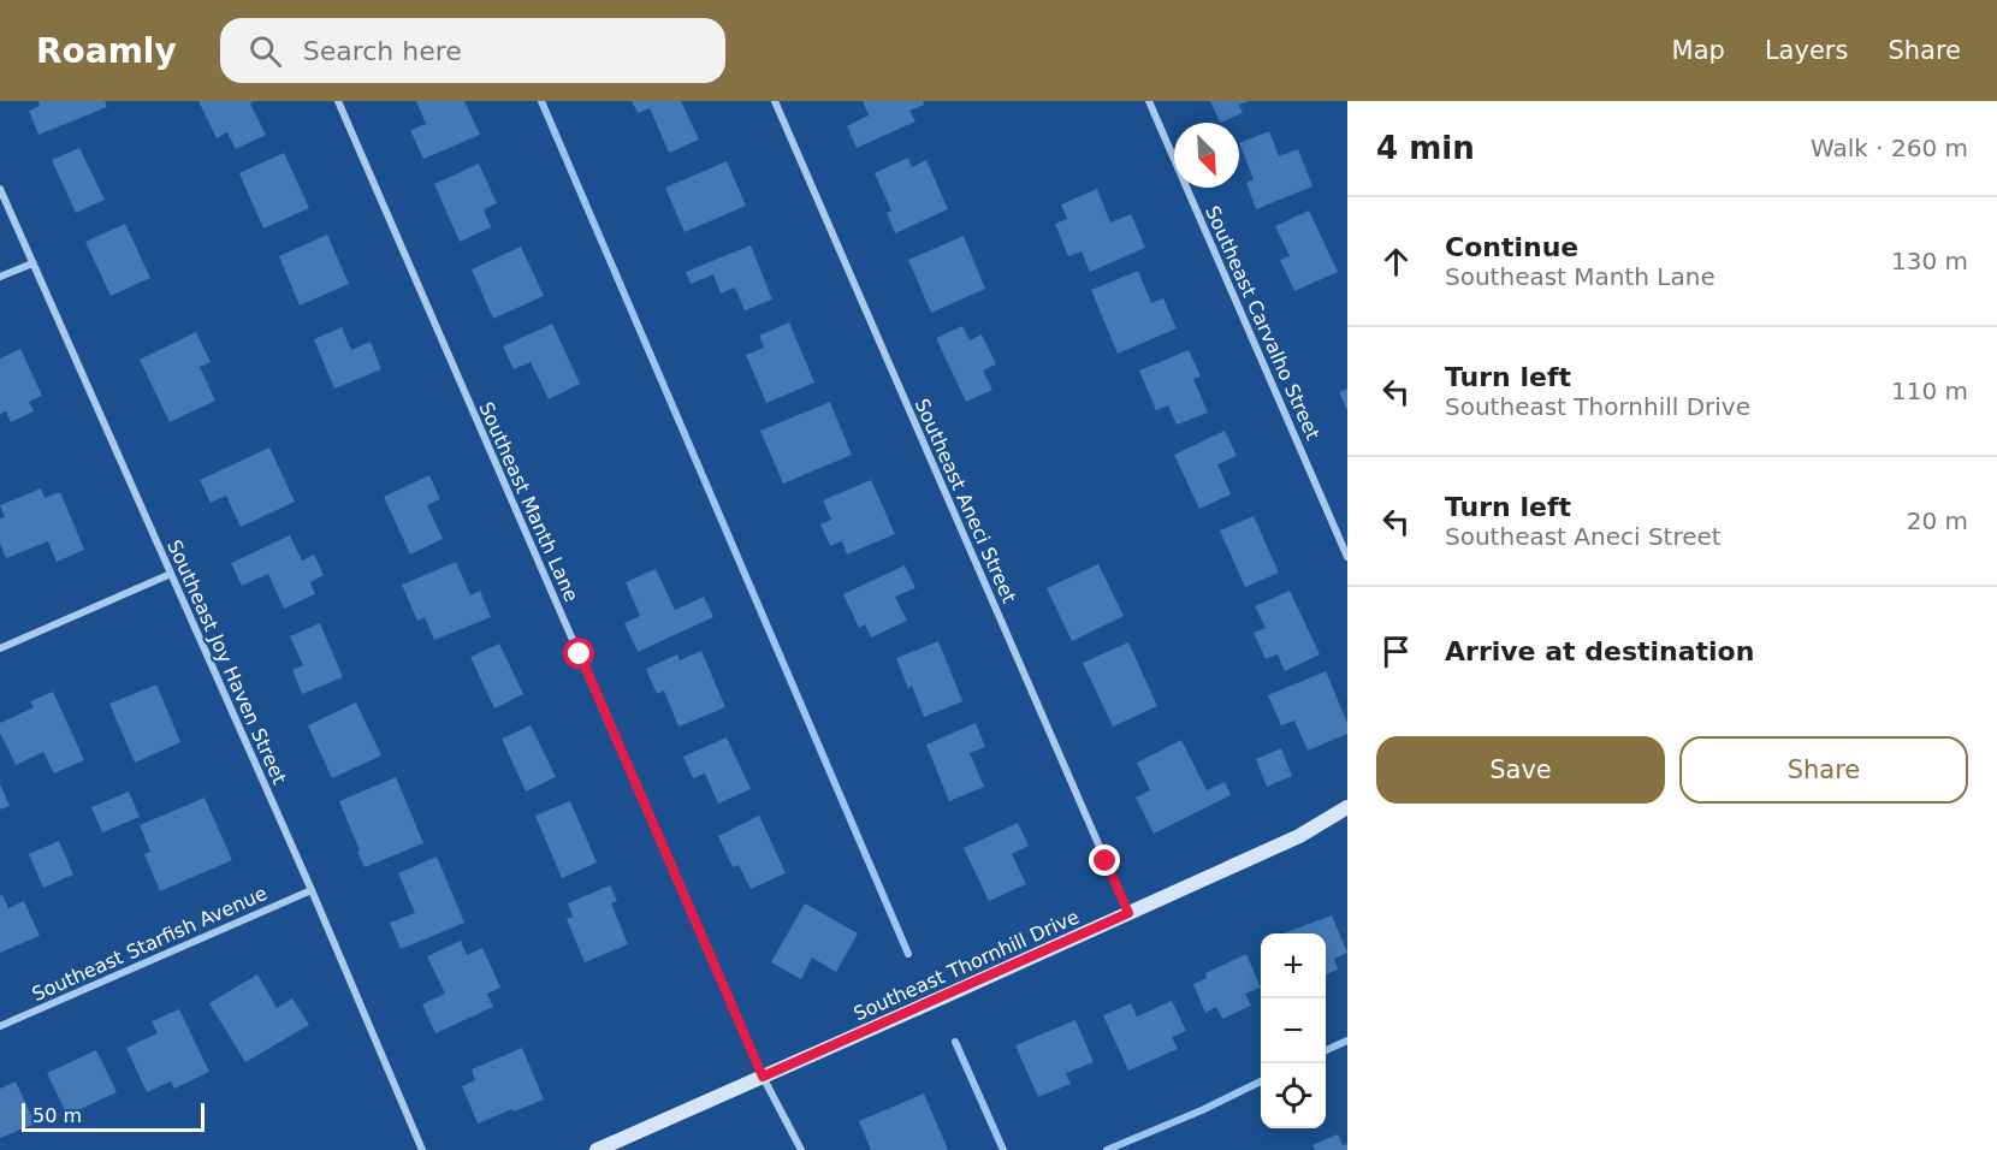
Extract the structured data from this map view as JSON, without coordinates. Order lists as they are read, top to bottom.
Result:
{
  "streets": {
    "street": [
      "Southeast Carvalho Street",
      "Southeast Aneci Street",
      "Southeast Manth Lane",
      "Southeast Joy Haven Street",
      "Southeast Starfish Avenue",
      "Southeast Thornhill Drive"
    ]
  },
  "crossings": [
    ["Southeast Aneci Street", "Southeast Thornhill Drive"],
    ["Southeast Manth Lane", "Southeast Thornhill Drive"],
    ["Southeast Joy Haven Street", "Southeast Starfish Avenue"]
  ],
  "scale_bar": "50 m",
  "north": "bottom right",
  "page": {
    "header": "Roamly",
    "search": "Search here",
    "nav": ["Map", "Layers", "Share"],
    "heading": ["4 min", "Walk · 260 m"],
    "list": [
      ["Continue", "Southeast Manth Lane", "130 m"],
      ["Turn left", "Southeast Thornhill Drive", "110 m"],
      ["Turn left", "Southeast Aneci Street", "20 m"],
      "Arrive at destination"
    ],
    "buttons": ["Save", "Share"],
    "map_buttons": ["+", "−"],
    "scale": "50 m"
  }
}
